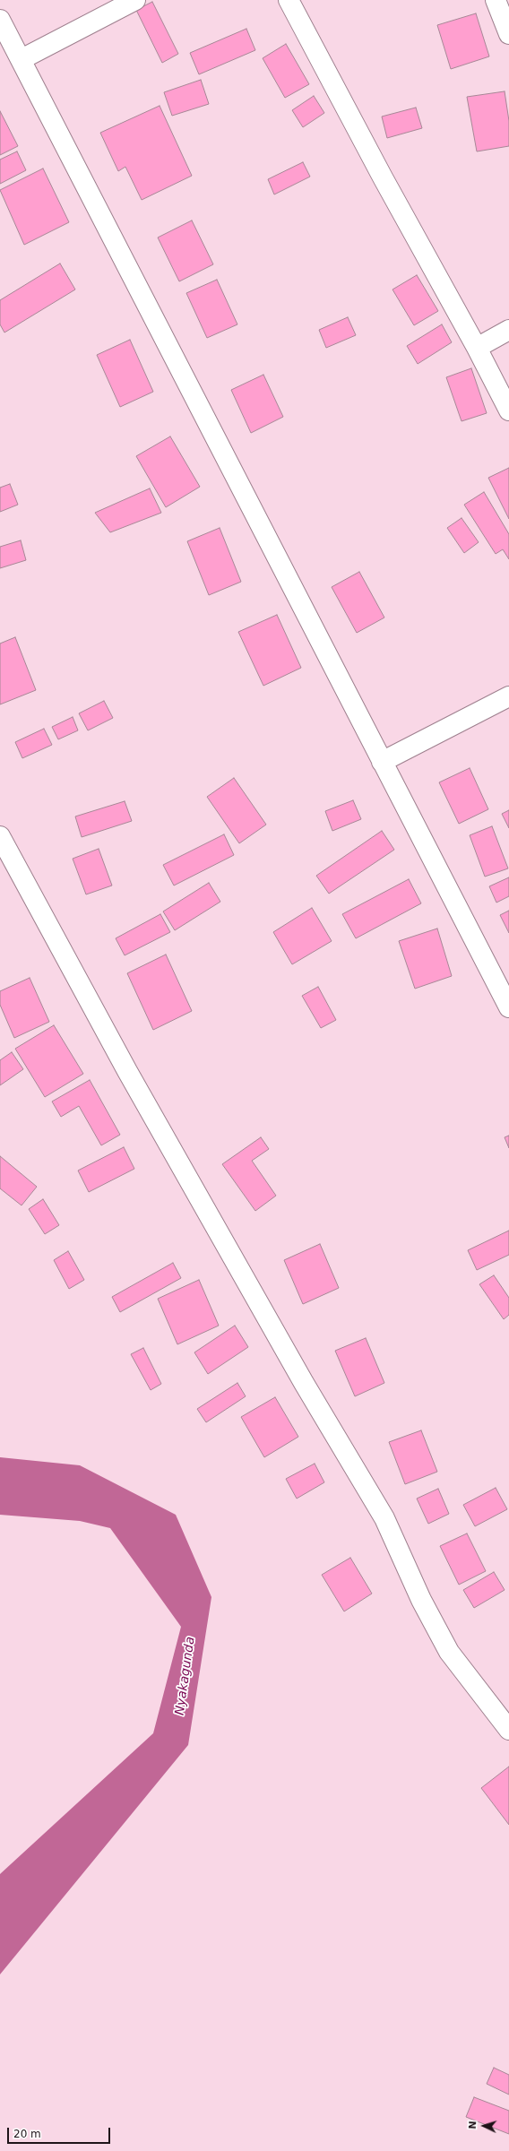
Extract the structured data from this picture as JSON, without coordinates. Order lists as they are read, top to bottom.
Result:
{
  "water": ["Nyakagunda"],
  "scale_bar": "20 m",
  "north": "left"
}
